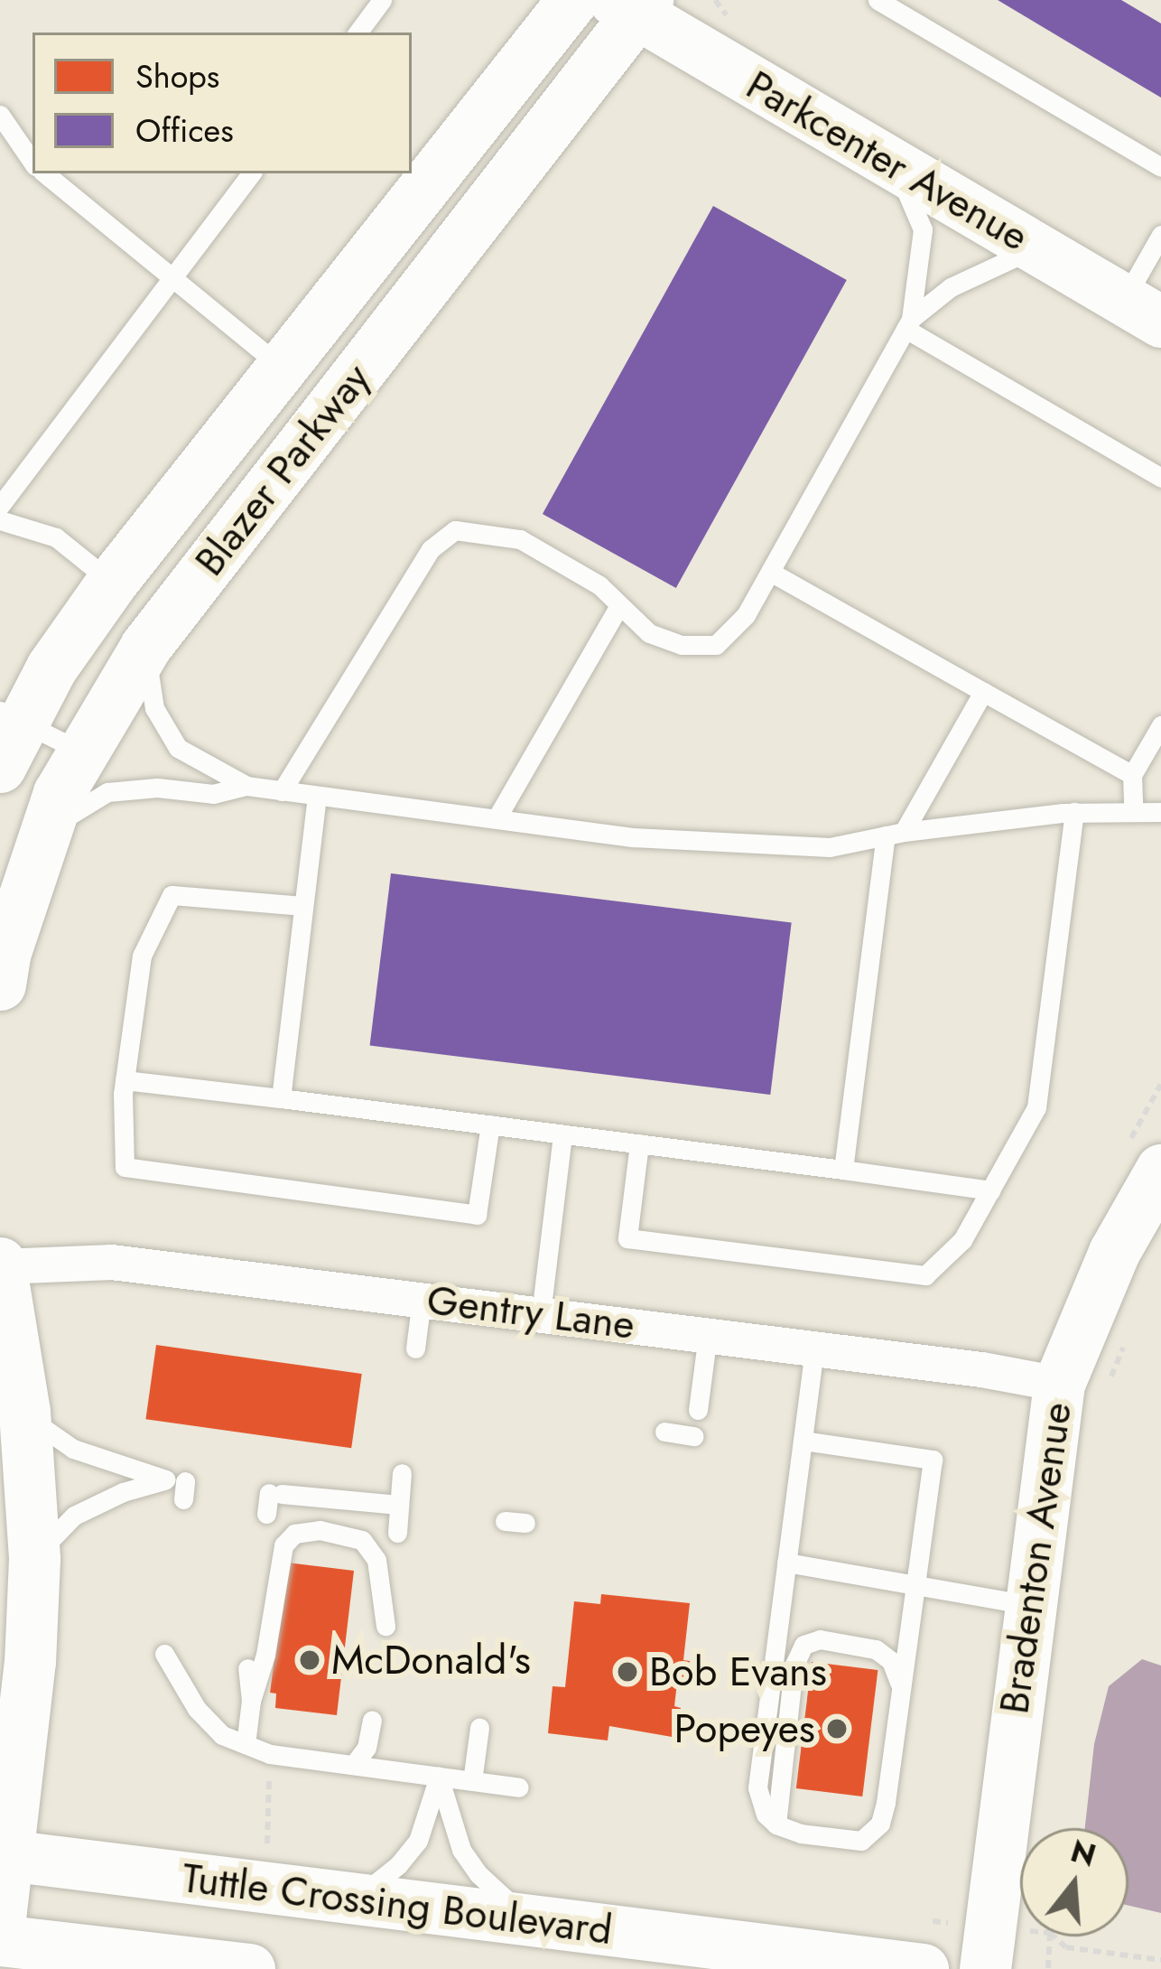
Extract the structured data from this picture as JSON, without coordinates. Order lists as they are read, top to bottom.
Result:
{
  "streets": {
    "street": [
      "Parkcenter Avenue",
      "Blazer Parkway",
      "Gentry Lane",
      "Bradenton Avenue",
      "Tuttle Crossing Boulevard"
    ]
  },
  "crossings": [
    ["Parkcenter Avenue", "Blazer Parkway"],
    ["Gentry Lane", "Bradenton Avenue"]
  ],
  "places": ["McDonald's", "Bob Evans", "Popeyes"],
  "legend": ["Shops", "Offices"],
  "north": "top"
}
